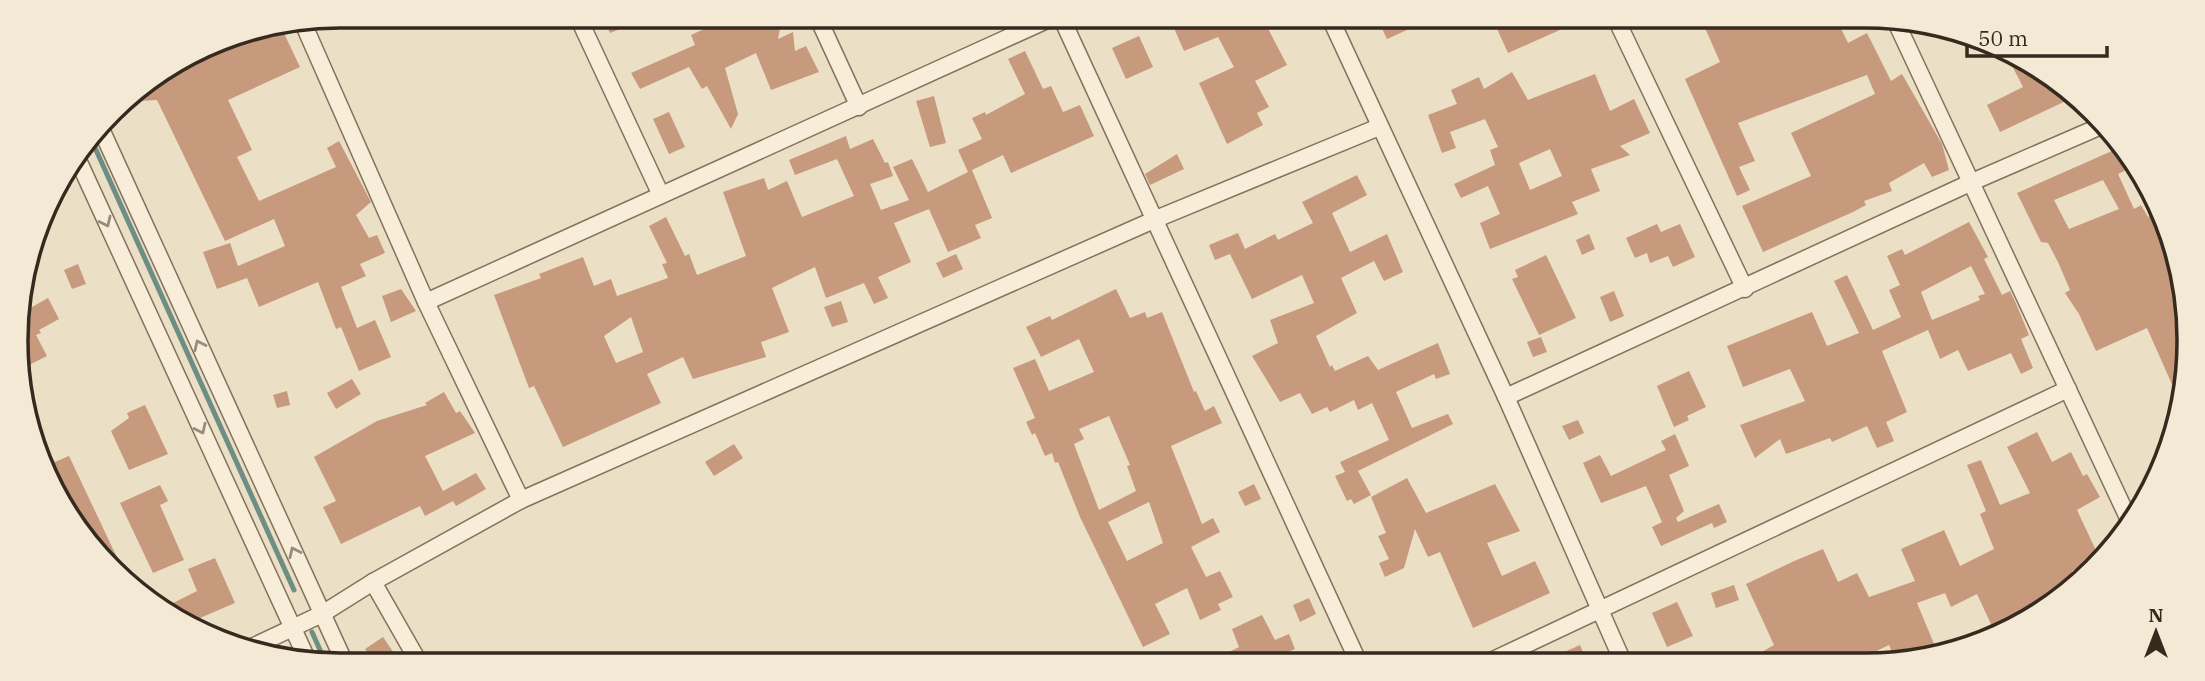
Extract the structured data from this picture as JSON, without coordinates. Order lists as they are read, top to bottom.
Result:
{
  "scale_bar": "50 m",
  "north": "top"
}
